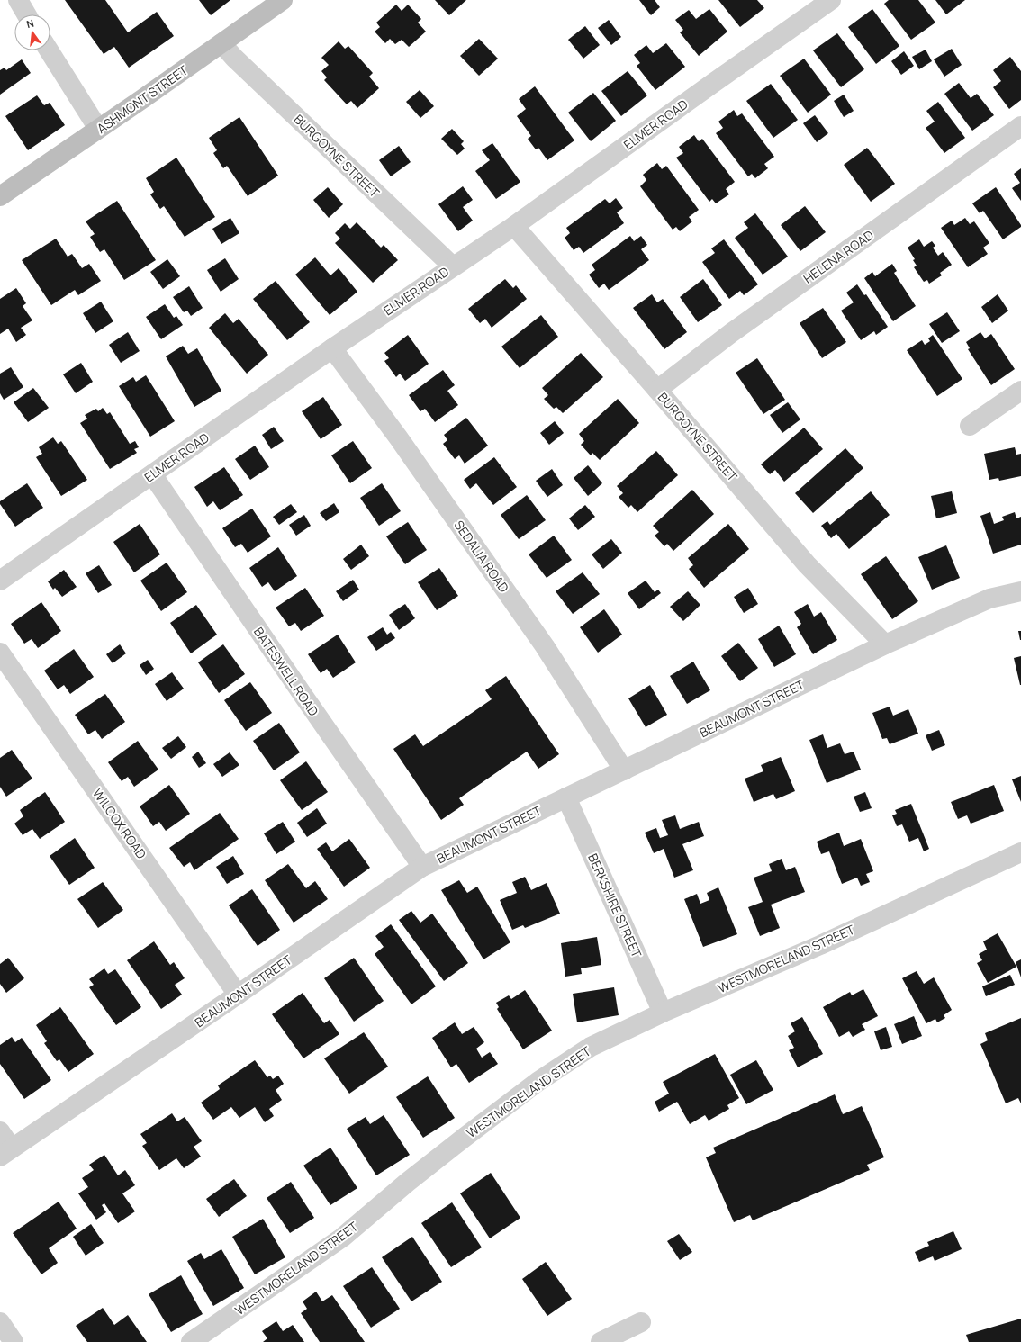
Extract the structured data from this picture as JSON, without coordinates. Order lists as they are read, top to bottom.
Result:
{
  "streets": {
    "main road": ["ASHMONT STREET"],
    "street": [
      "ELMER ROAD",
      "BURGOYNE STREET",
      "HELENA ROAD",
      "SEDALIA ROAD",
      "BATESWELL ROAD",
      "BEAUMONT STREET",
      "WILCOX ROAD",
      "BERKSHIRE STREET",
      "WESTMORELAND STREET"
    ]
  },
  "crossings": [
    ["ASHMONT STREET", "BURGOYNE STREET"],
    ["ELMER ROAD", "BURGOYNE STREET"],
    ["ELMER ROAD", "SEDALIA ROAD"],
    ["ELMER ROAD", "BATESWELL ROAD"],
    ["BURGOYNE STREET", "HELENA ROAD"],
    ["BURGOYNE STREET", "BEAUMONT STREET"],
    ["SEDALIA ROAD", "BEAUMONT STREET"],
    ["BATESWELL ROAD", "BEAUMONT STREET"],
    ["BEAUMONT STREET", "WILCOX ROAD"],
    ["BEAUMONT STREET", "BERKSHIRE STREET"],
    ["BERKSHIRE STREET", "WESTMORELAND STREET"]
  ],
  "north": "top"
}
